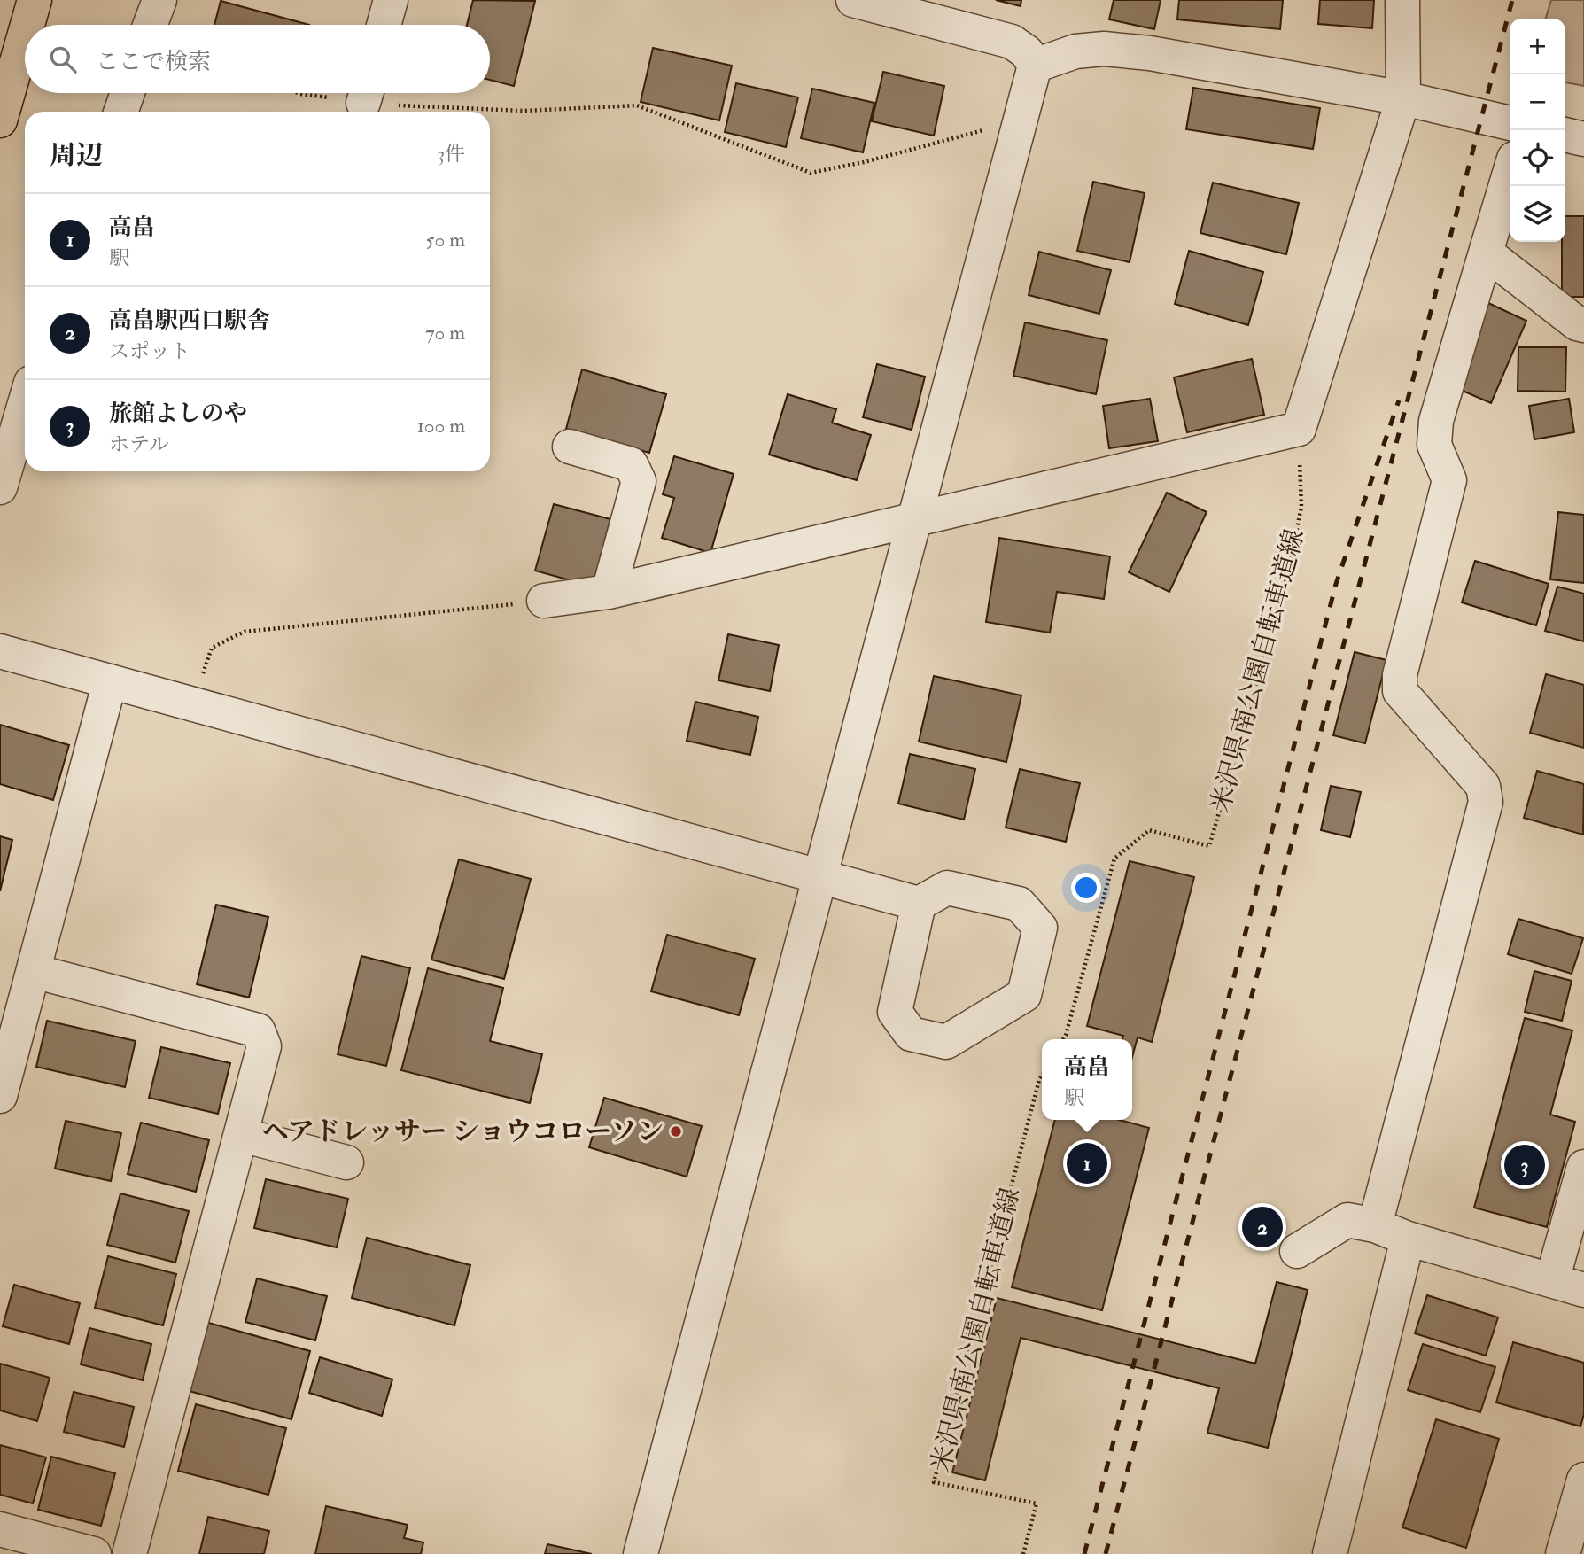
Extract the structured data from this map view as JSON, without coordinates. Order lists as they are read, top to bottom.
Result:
{
  "streets": {
    "path": ["米沢県南公園自転車道線"]
  },
  "places": ["ヘアドレッサー ショウコローソン"],
  "page": {
    "map_buttons": ["+", "−"],
    "search": "ここで検索",
    "heading": ["周辺", "3件"],
    "list": [
      {
        "mark": "1",
        "name": "高畠",
        "note": "駅",
        "value": "50 m"
      },
      {
        "mark": "2",
        "name": "高畠駅西口駅舎",
        "note": "スポット",
        "value": "70 m"
      },
      {
        "mark": "3",
        "name": "旅館よしのや",
        "note": "ホテル",
        "value": "100 m"
      }
    ],
    "popup": ["高畠", "駅"],
    "pins": ["1", "3", "2"]
  }
}
